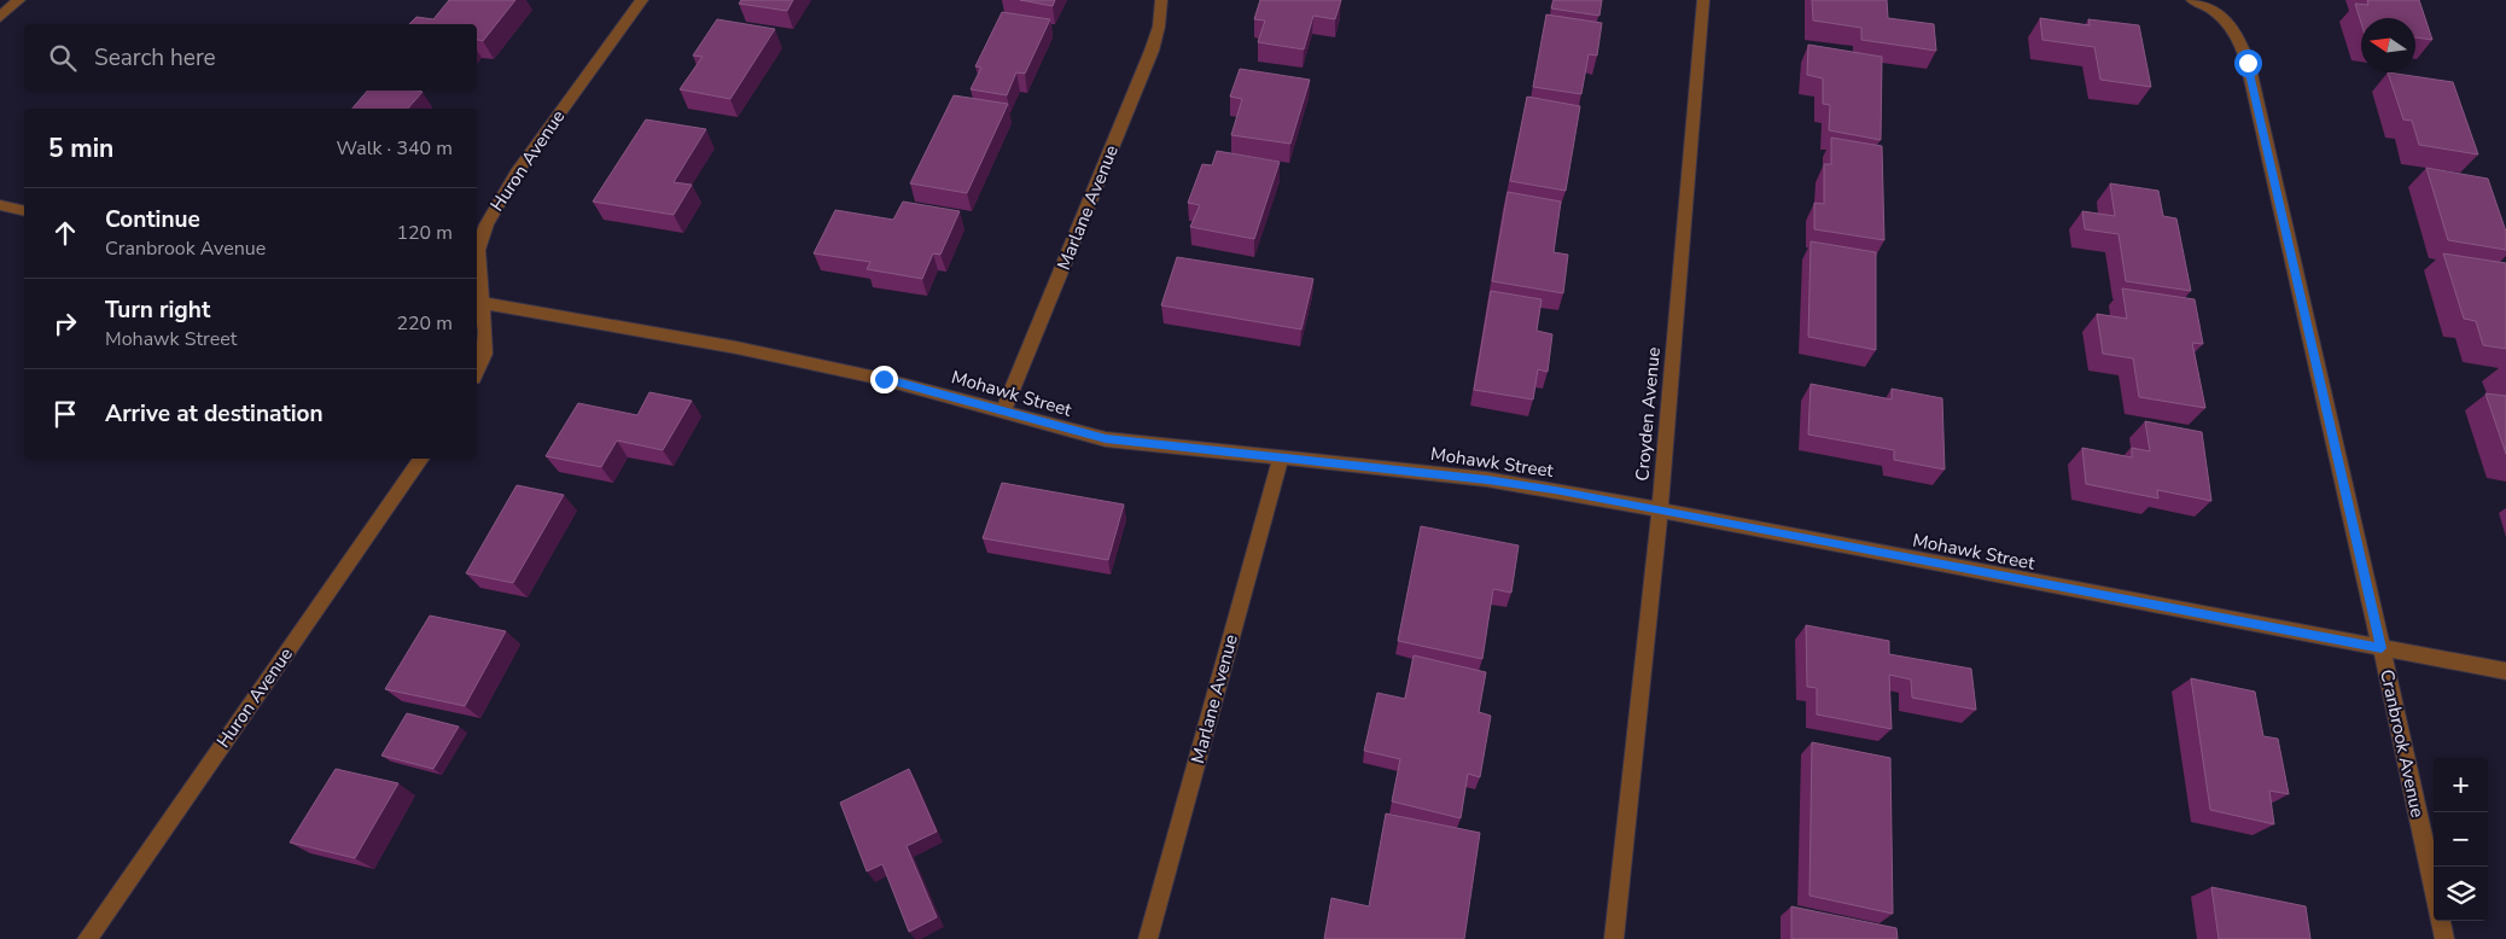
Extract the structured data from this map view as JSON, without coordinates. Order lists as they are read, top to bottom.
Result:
{
  "streets": {
    "street": [
      "Huron Avenue",
      "Marlane Avenue",
      "Mohawk Street",
      "Croyden Avenue",
      "Cranbrook Avenue"
    ]
  },
  "crossings": [
    ["Huron Avenue", "Mohawk Street"],
    ["Marlane Avenue", "Mohawk Street"],
    ["Mohawk Street", "Croyden Avenue"],
    ["Mohawk Street", "Cranbrook Avenue"]
  ],
  "north": "left",
  "page": {
    "search": "Search here",
    "heading": ["5 min", "Walk · 340 m"],
    "list": [
      ["Continue", "Cranbrook Avenue", "120 m"],
      ["Turn right", "Mohawk Street", "220 m"],
      "Arrive at destination"
    ],
    "map_buttons": ["+", "−"]
  }
}
